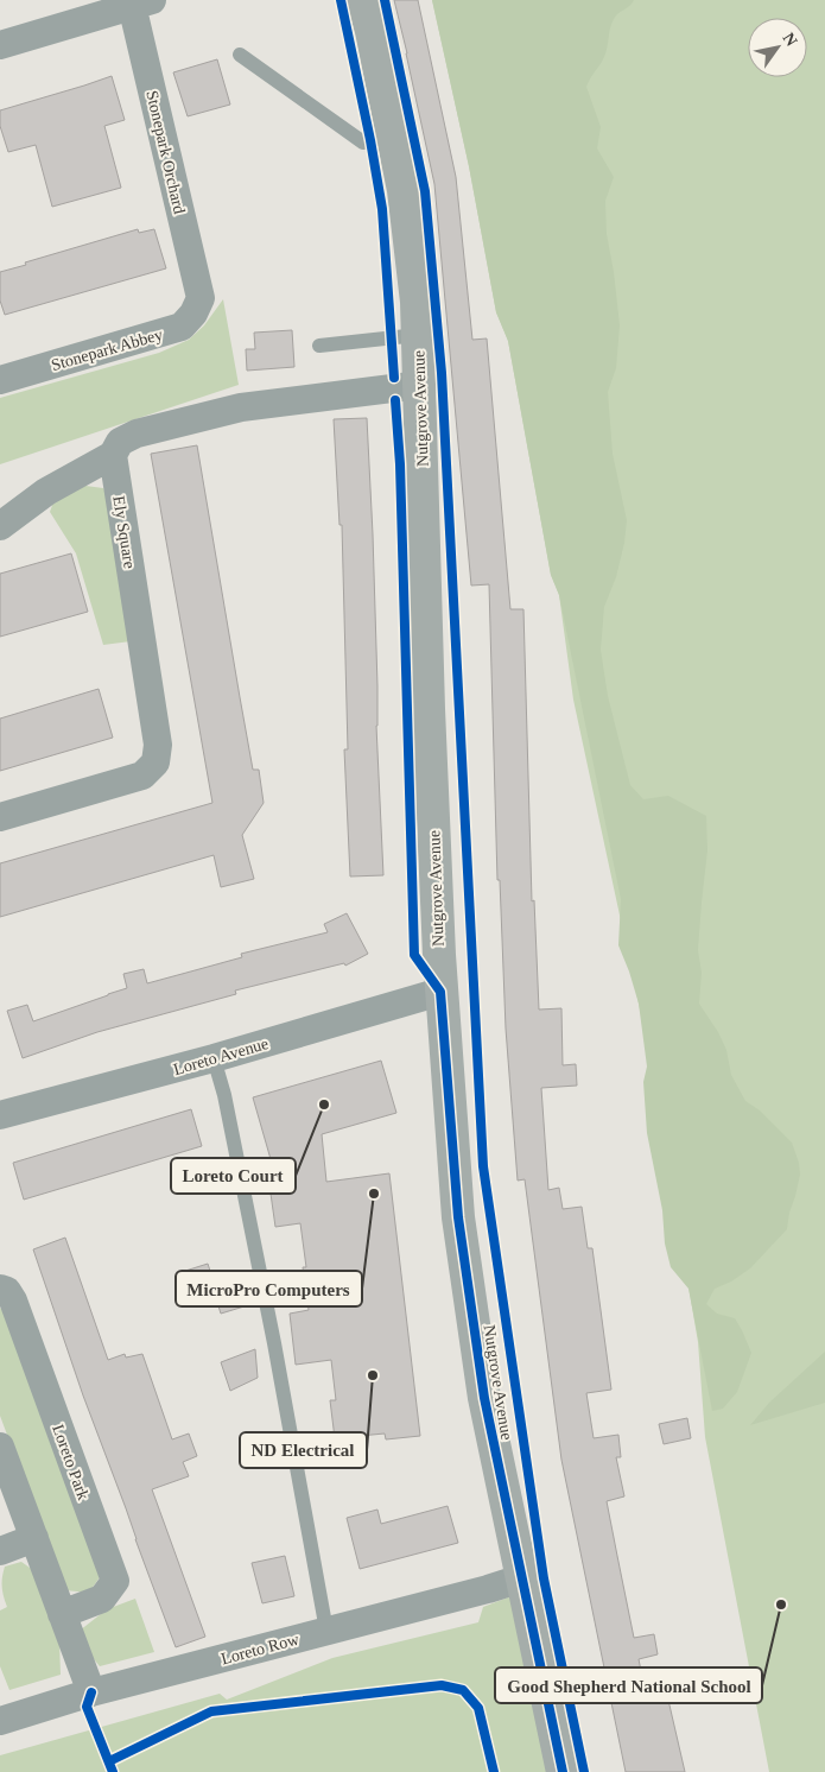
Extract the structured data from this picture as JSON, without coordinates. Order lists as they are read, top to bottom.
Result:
{
  "streets": {
    "main road": ["Nutgrove Avenue"],
    "street": [
      "Stonepark Orchard",
      "Stonepark Abbey",
      "Ely Square",
      "Loreto Avenue",
      "Loreto Park",
      "Loreto Row"
    ]
  },
  "crossings": [
    ["Stonepark Orchard", "Stonepark Abbey"],
    ["Nutgrove Avenue", "Loreto Avenue"],
    ["Nutgrove Avenue", "Loreto Row"]
  ],
  "places": [
    "Loreto Court",
    "MicroPro Computers",
    "ND Electrical",
    "Good Shepherd National School"
  ],
  "north": "top right"
}
